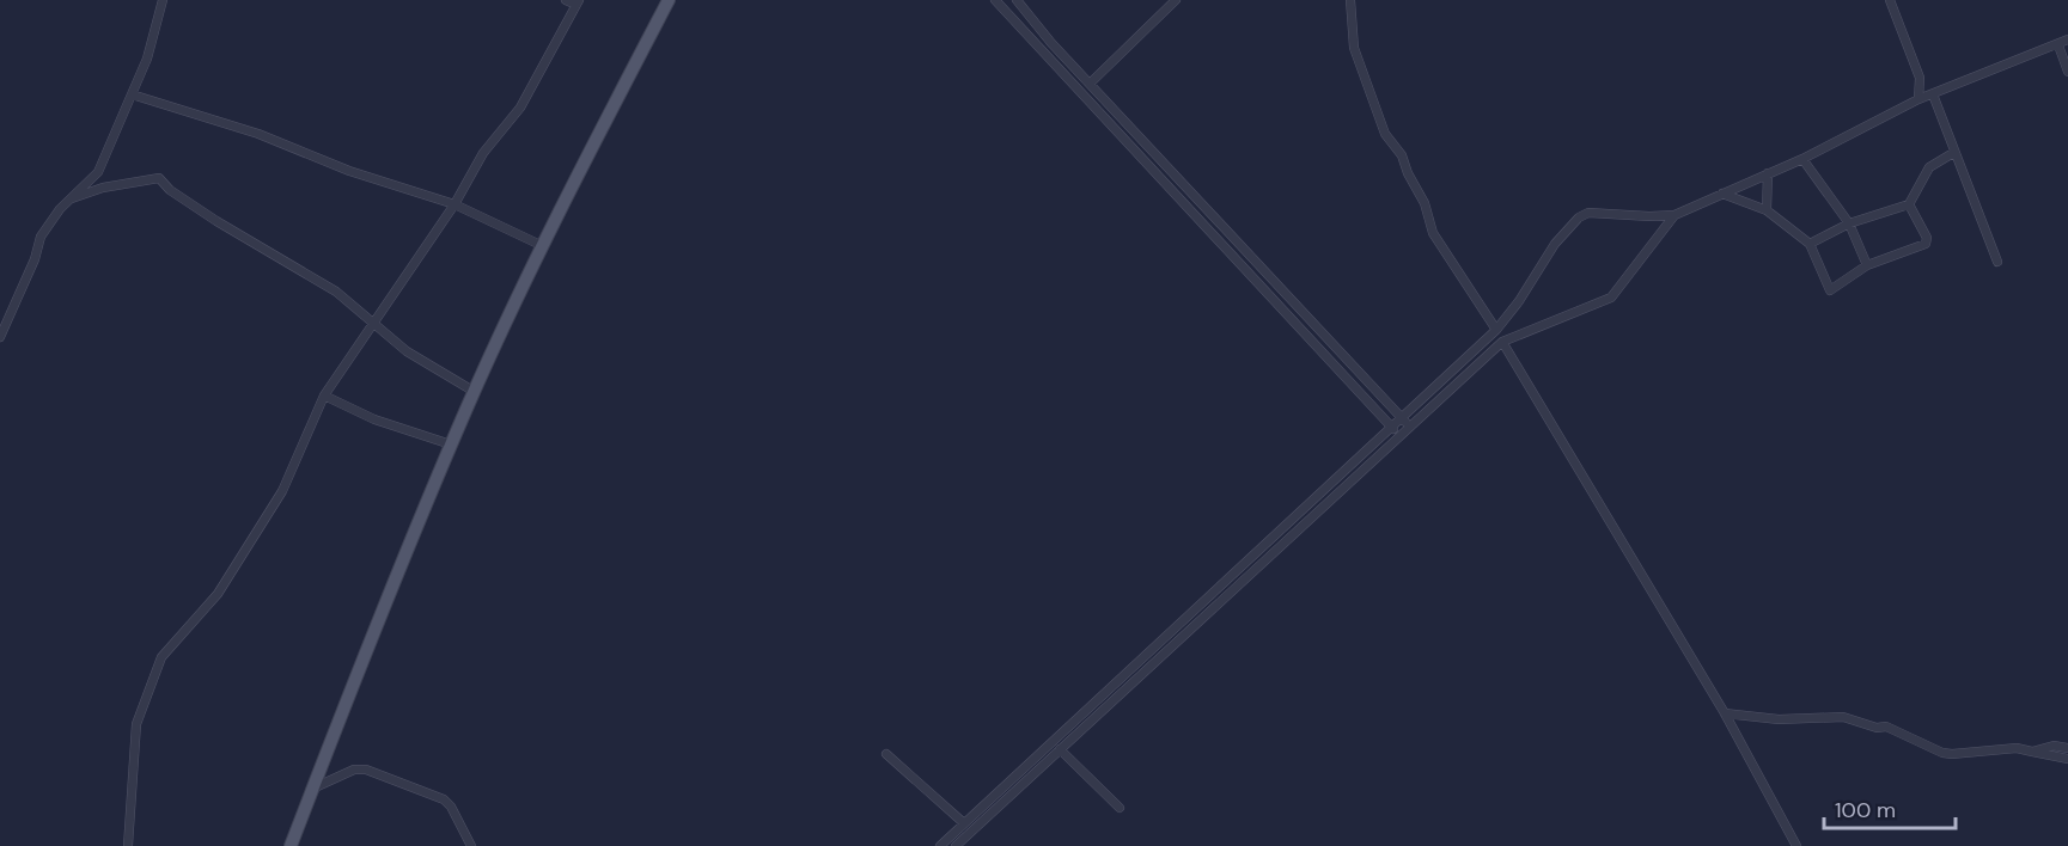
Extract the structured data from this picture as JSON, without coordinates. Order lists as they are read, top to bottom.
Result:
{
  "scale_bar": "100 m"
}
